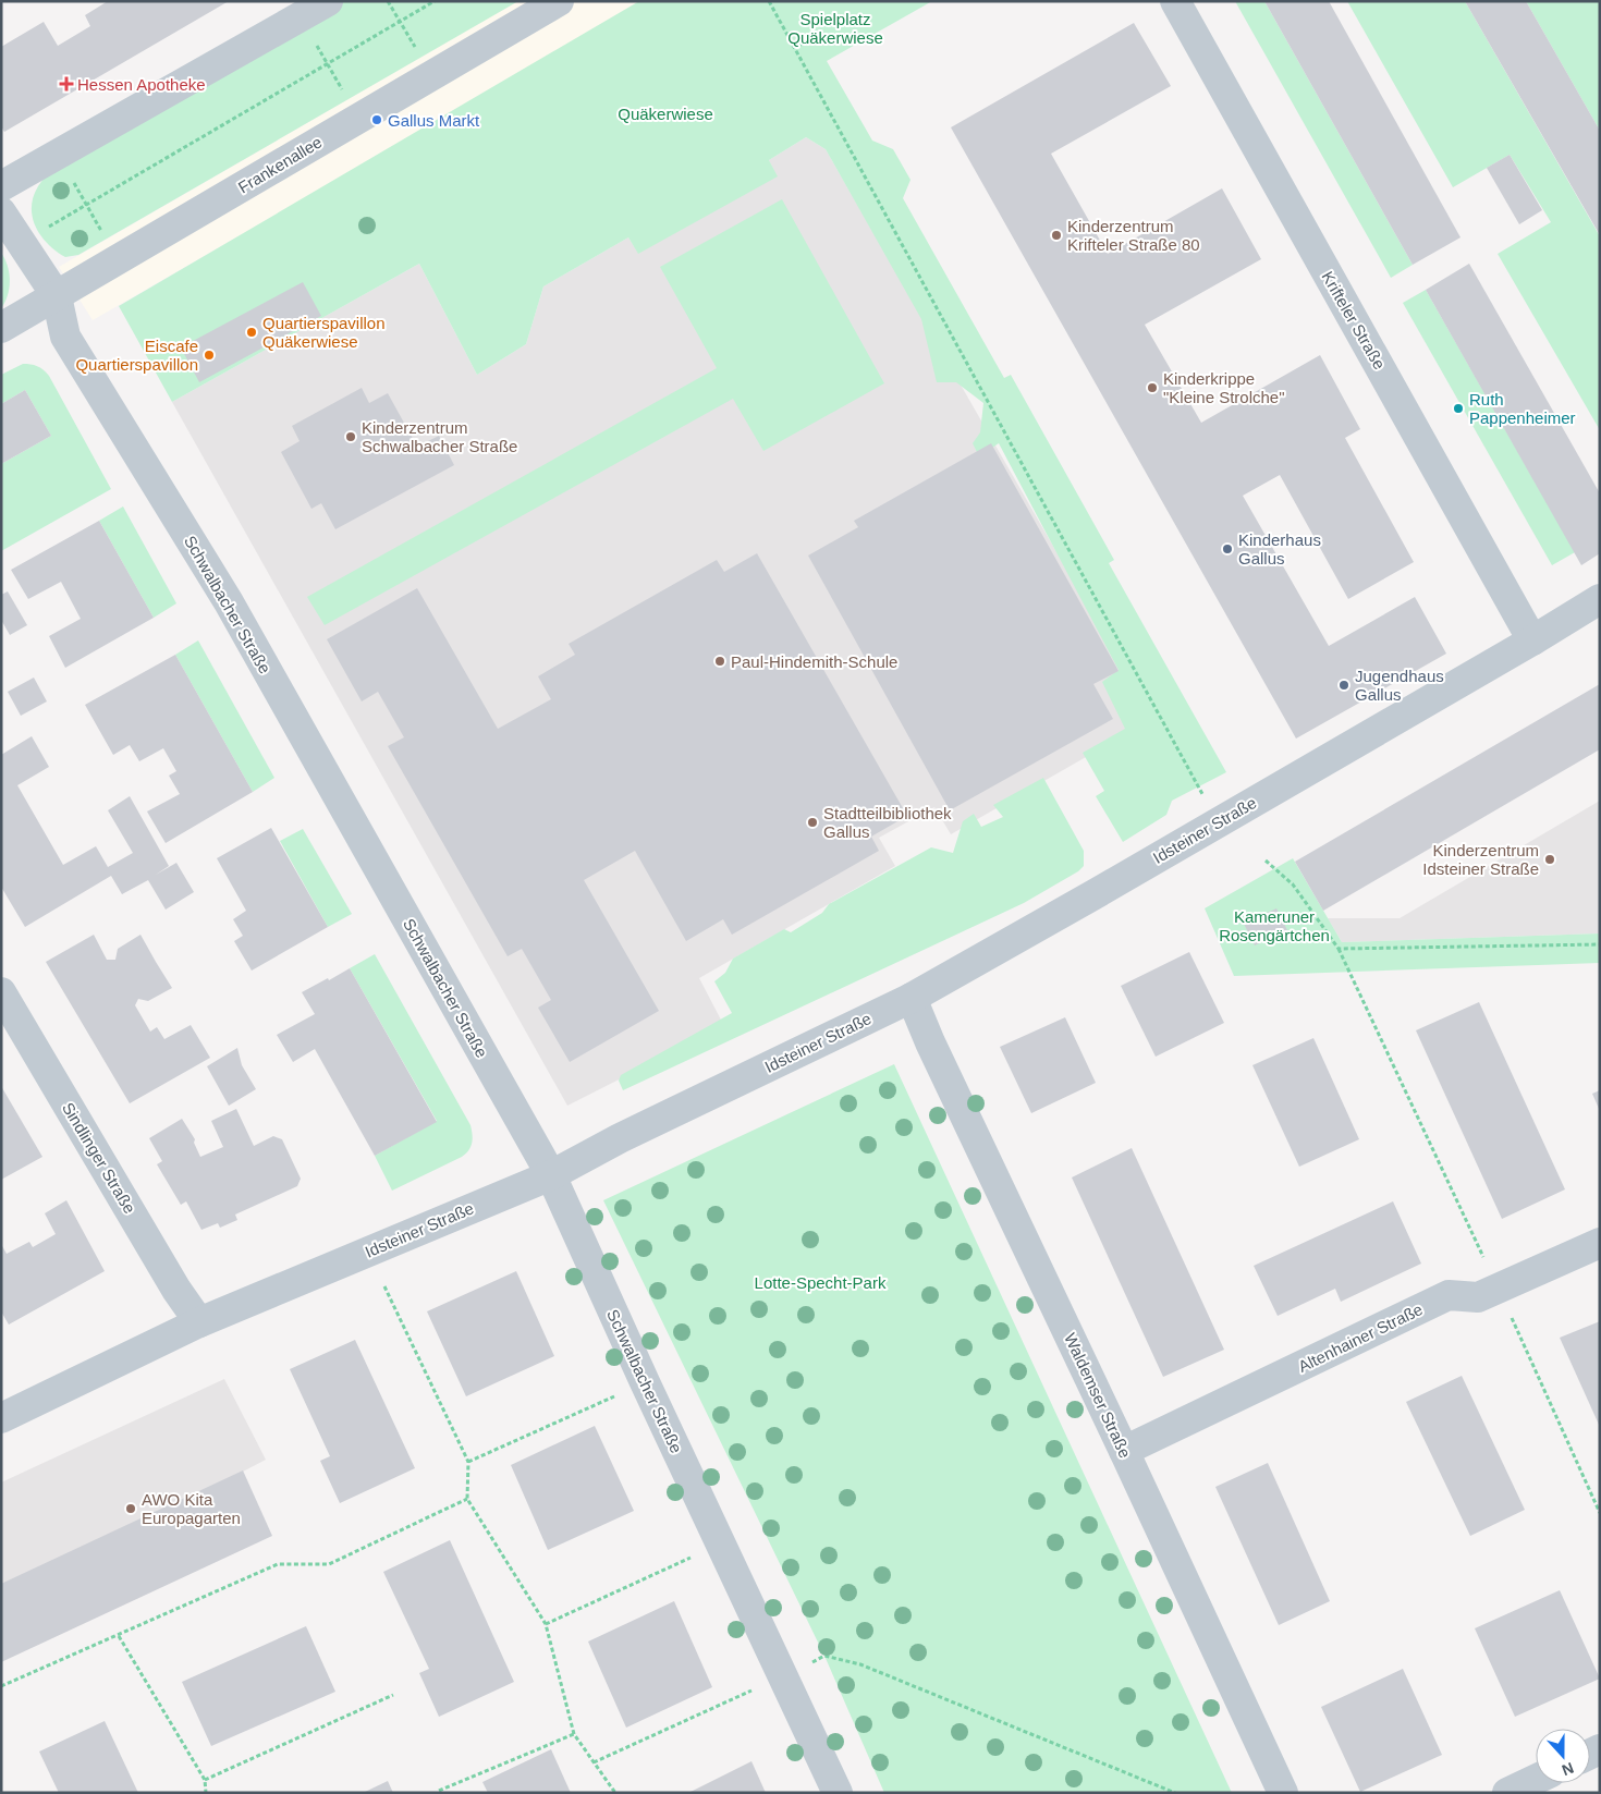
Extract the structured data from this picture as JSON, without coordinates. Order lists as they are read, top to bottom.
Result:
{
  "streets": {
    "street": [
      "Frankenallee",
      "Krifteler Straße",
      "Schwalbacher Straße",
      "Idsteiner Straße",
      "Sindlinger Straße",
      "Altenhainer Straße",
      "Waldemser Straße"
    ]
  },
  "crossings": [
    ["Frankenallee", "Schwalbacher Straße"],
    ["Krifteler Straße", "Idsteiner Straße"],
    ["Schwalbacher Straße", "Idsteiner Straße"],
    ["Idsteiner Straße", "Sindlinger Straße"],
    ["Idsteiner Straße", "Waldemser Straße"],
    ["Altenhainer Straße", "Waldemser Straße"]
  ],
  "parks": [
    "Spielplatz Quäkerwiese",
    "Quäkerwiese",
    "Kameruner Rosengärtchen",
    "Lotte-Specht-Park"
  ],
  "places": {
    "health": ["Hessen Apotheke"],
    "other": [
      "Gallus Markt",
      "Kinderzentrum Krifteler Straße 80",
      "Quartierspavillon Quäkerwiese",
      "Eiscafe Quartierspavillon",
      "Kinderkrippe \"Kleine Strolche\"",
      "Ruth Pappenheimer",
      "Kinderzentrum Schwalbacher Straße",
      "Kinderhaus Gallus",
      "Paul-Hindemith-Schule",
      "Jugendhaus Gallus",
      "Stadtteilbibliothek Gallus",
      "Kinderzentrum Idsteiner Straße",
      "AWO Kita Europagarten"
    ]
  },
  "north": "bottom"
}
